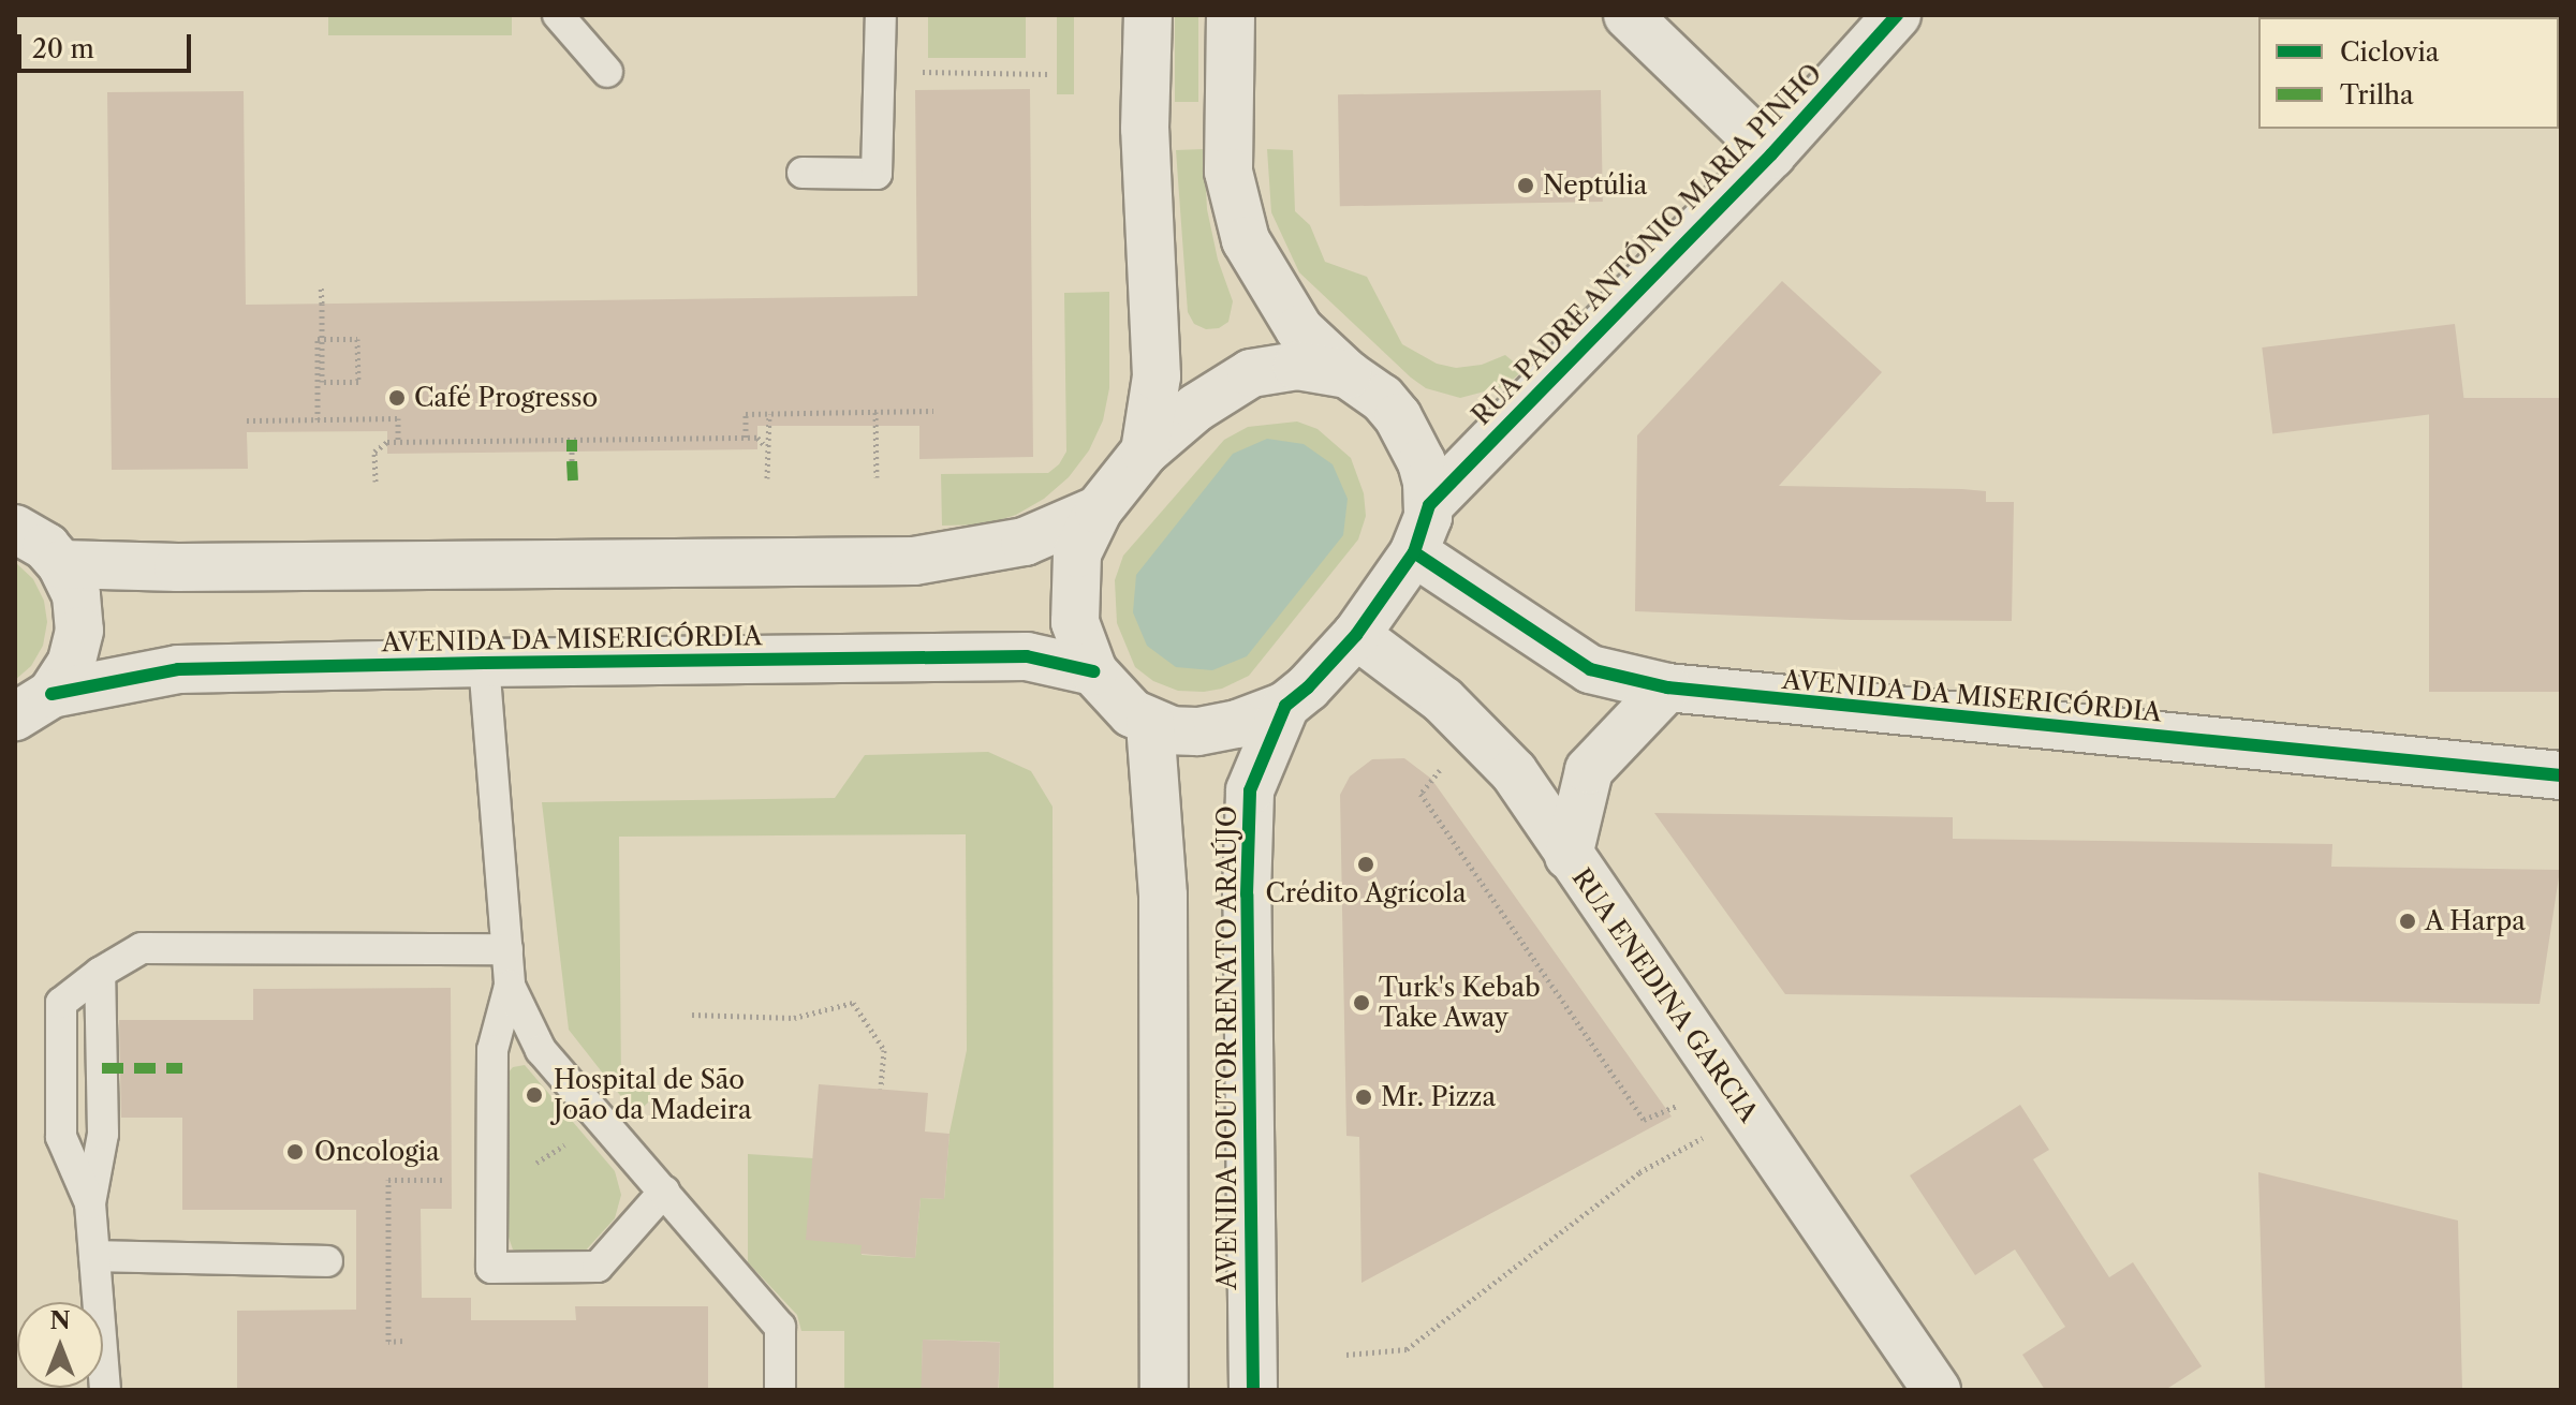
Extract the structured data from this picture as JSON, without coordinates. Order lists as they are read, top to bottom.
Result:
{
  "streets": {
    "street": [
      "RUA PADRE ANTÓNIO MARIA PINHO",
      "AVENIDA DA MISERICÓRDIA",
      "RUA ENEDINA GARCIA",
      "AVENIDA DOUTOR RENATO ARAÚJO"
    ]
  },
  "crossings": [
    ["RUA PADRE ANTÓNIO MARIA PINHO", "AVENIDA DOUTOR RENATO ARAÚJO"],
    ["AVENIDA DA MISERICÓRDIA", "AVENIDA DOUTOR RENATO ARAÚJO"],
    ["RUA ENEDINA GARCIA", "AVENIDA DOUTOR RENATO ARAÚJO"]
  ],
  "places": [
    "Neptúlia",
    "Café Progresso",
    "Crédito Agrícola",
    "A Harpa",
    "Turk's Kebab Take Away",
    "Hospital de São João da Madeira",
    "Mr. Pizza",
    "Oncologia"
  ],
  "legend": ["Ciclovia", "Trilha"],
  "scale_bar": "20 m",
  "north": "top"
}
